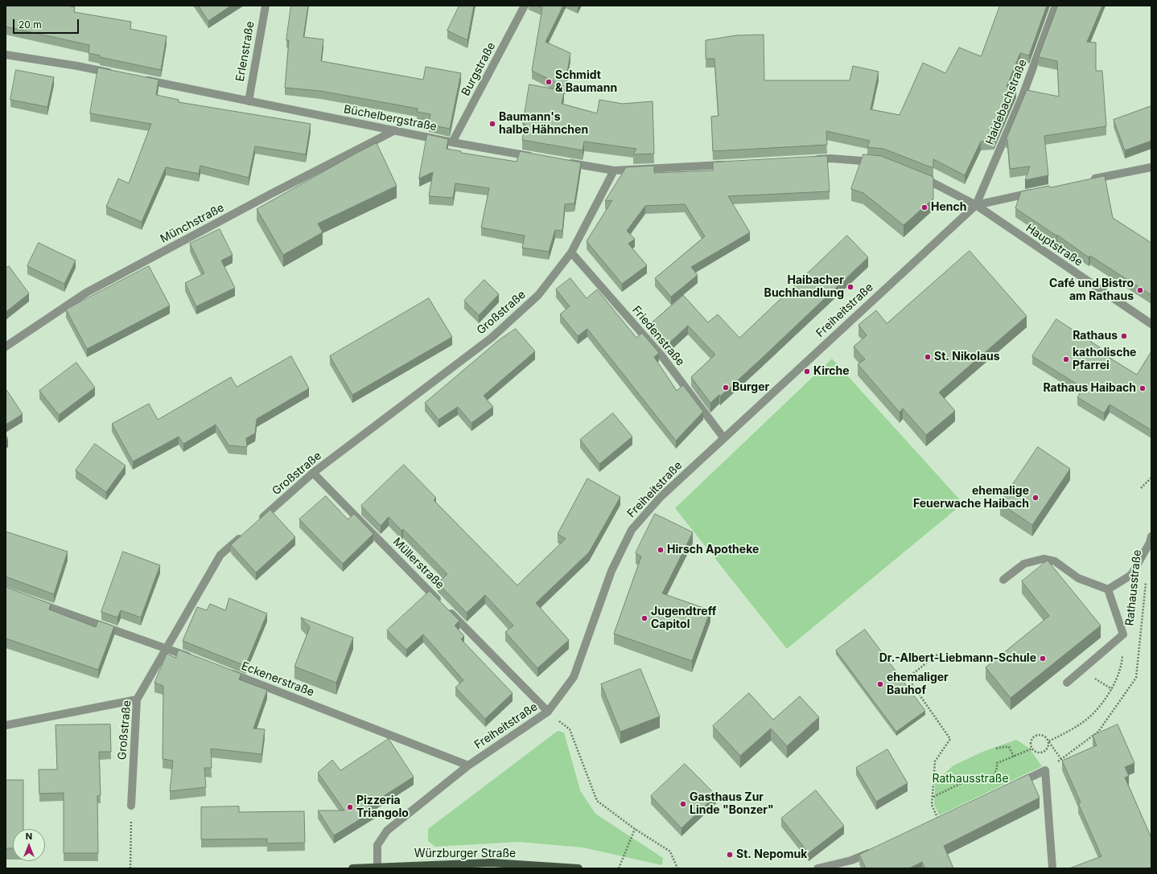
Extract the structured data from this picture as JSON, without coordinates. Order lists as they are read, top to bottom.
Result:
{
  "streets": {
    "main road": ["Würzburger Straße"],
    "street": [
      "Erlenstraße",
      "Burgstraße",
      "Haidebachstraße",
      "Büchelbergstraße",
      "Münchstraße",
      "Hauptstraße",
      "Freiheitstraße",
      "Großstraße",
      "Friedenstraße",
      "Müllerstraße",
      "Rathausstraße",
      "Eckenerstraße"
    ]
  },
  "crossings": [
    ["Erlenstraße", "Büchelbergstraße"],
    ["Burgstraße", "Büchelbergstraße"],
    ["Haidebachstraße", "Hauptstraße"],
    ["Haidebachstraße", "Freiheitstraße"],
    ["Büchelbergstraße", "Münchstraße"],
    ["Hauptstraße", "Freiheitstraße"],
    ["Freiheitstraße", "Friedenstraße"],
    ["Freiheitstraße", "Müllerstraße"],
    ["Freiheitstraße", "Eckenerstraße"],
    ["Freiheitstraße", "Würzburger Straße"],
    ["Großstraße", "Friedenstraße"],
    ["Großstraße", "Müllerstraße"]
  ],
  "parks": ["Rathausstraße"],
  "places": [
    "Schmidt & Baumann",
    "Baumann's halbe Hähnchen",
    "Hench",
    "Haibacher Buchhandlung",
    "Café und Bistro am Rathaus",
    "Rathaus",
    "St. Nikolaus",
    "katholische Pfarrei",
    "Kirche",
    "Burger",
    "Rathaus Haibach",
    "ehemalige Feuerwache Haibach",
    "Hirsch Apotheke",
    "Jugendtreff Capitol",
    "Dr.-Albert-Liebmann-Schule",
    "ehemaliger Bauhof",
    "Gasthaus Zur Linde \"Bonzer\"",
    "Pizzeria Triangolo",
    "St. Nepomuk"
  ],
  "scale_bar": "20 m",
  "north": "top"
}
